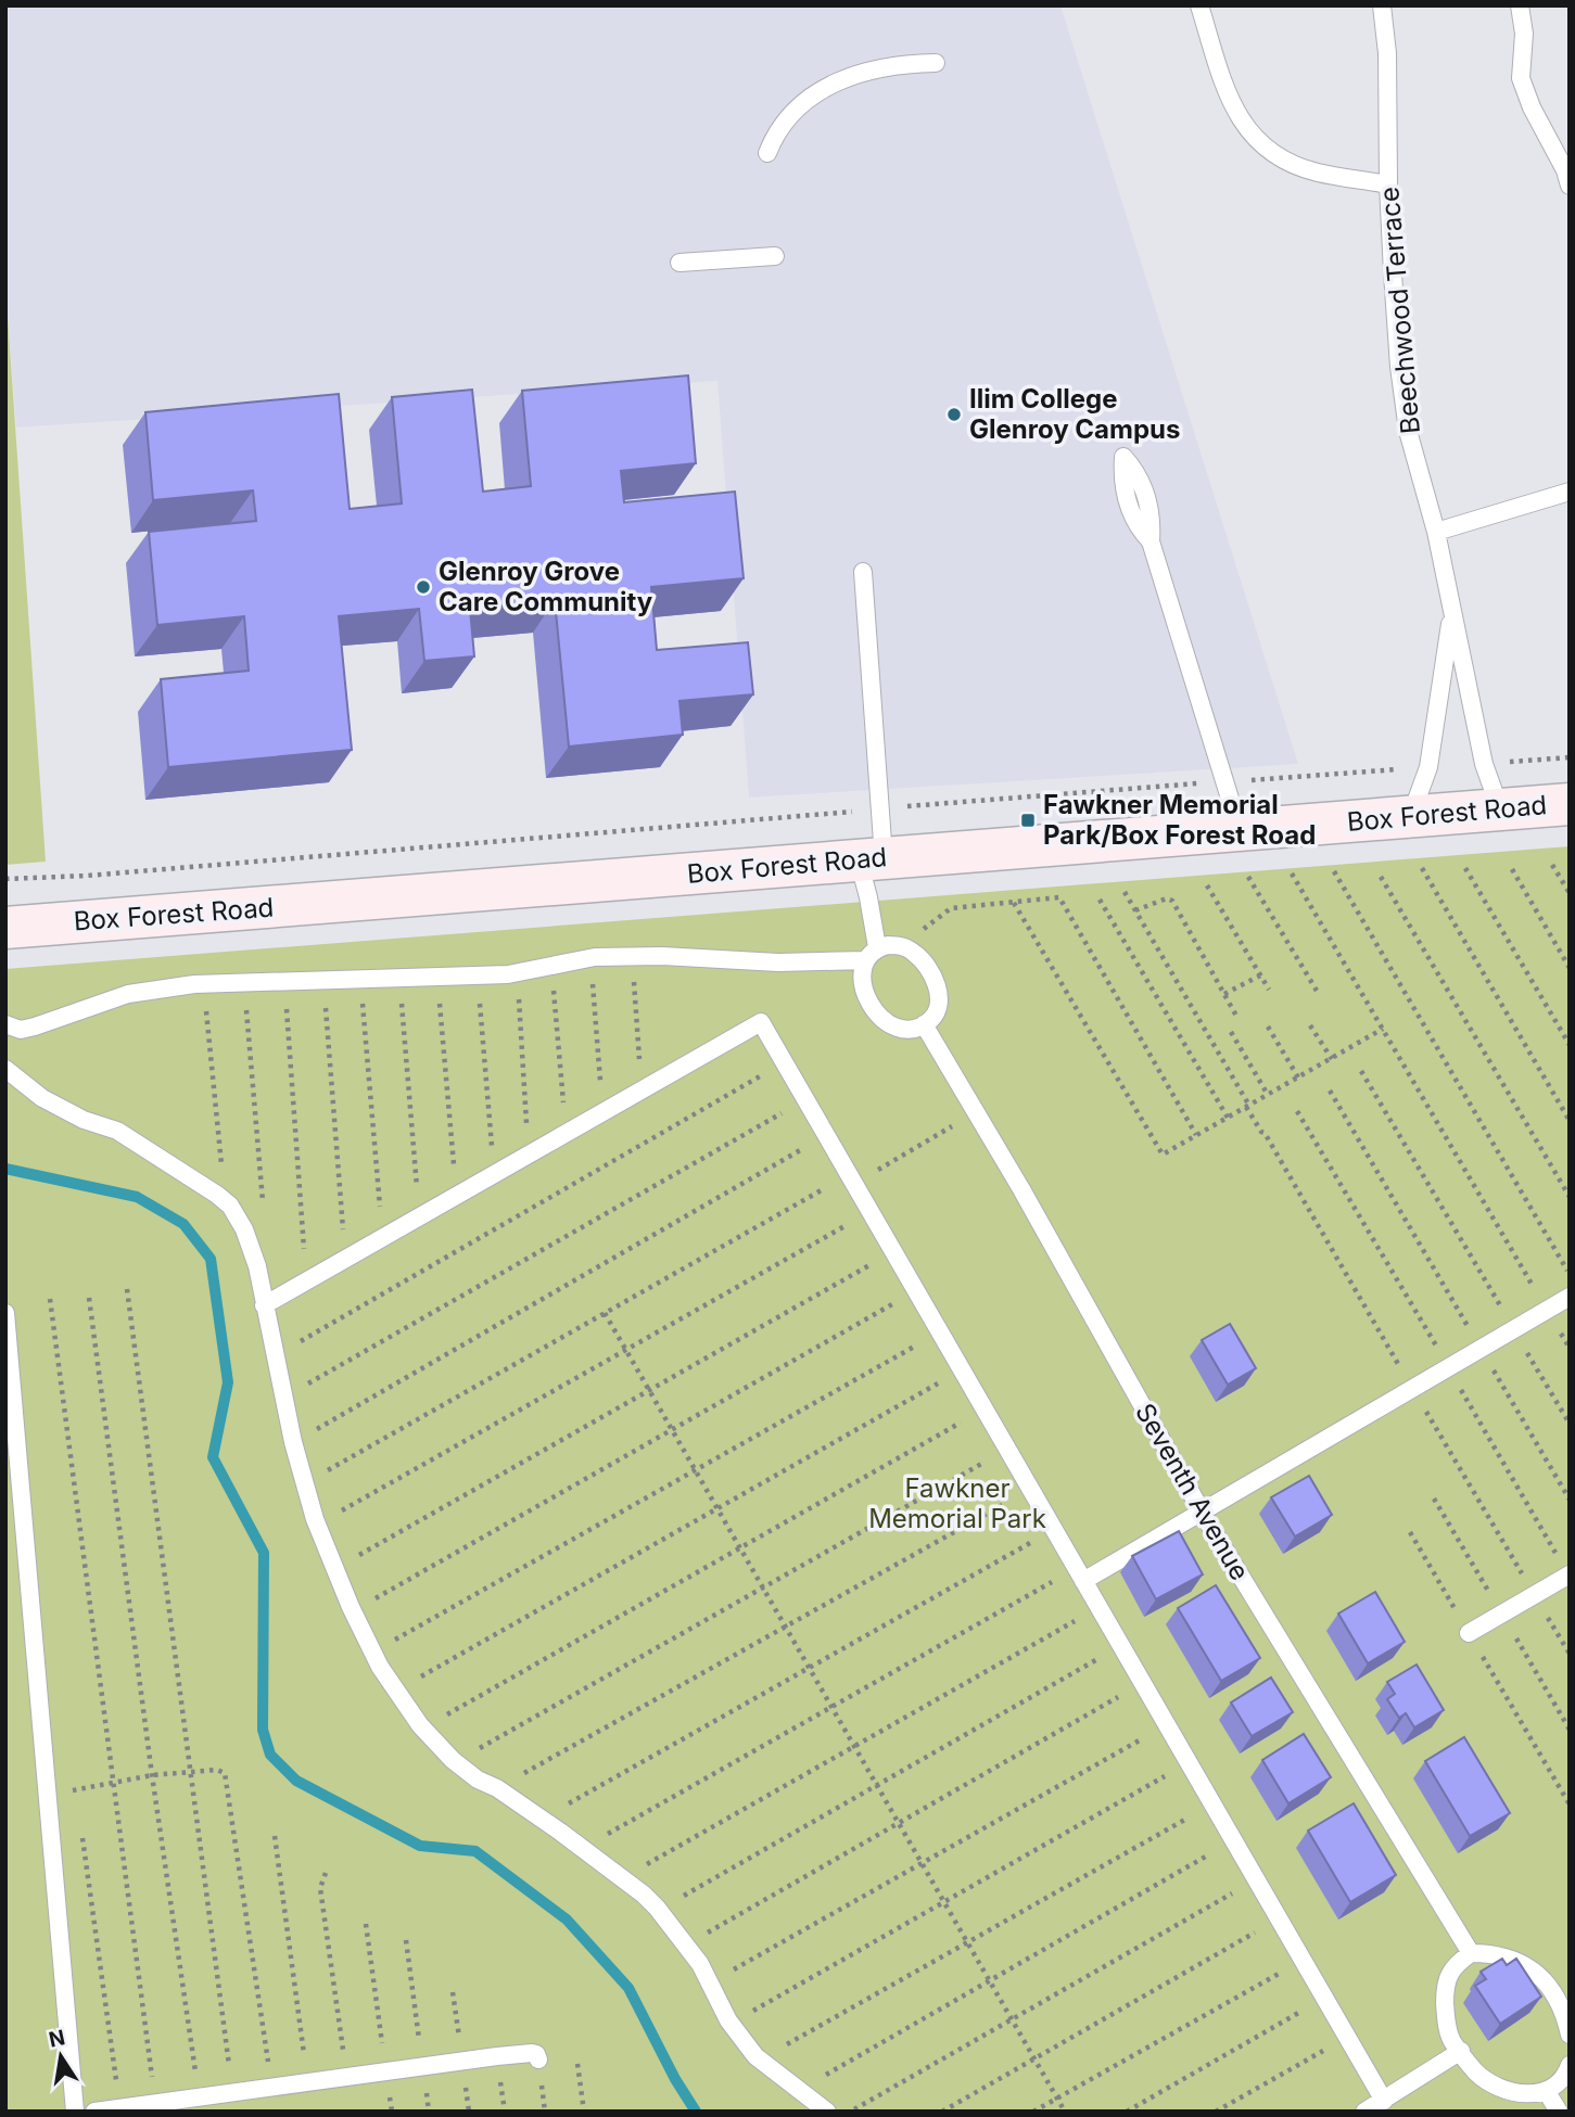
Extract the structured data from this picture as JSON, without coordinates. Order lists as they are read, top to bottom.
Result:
{
  "streets": {
    "street": ["Box Forest Road"],
    "lane": ["Beechwood Terrace", "Seventh Avenue"]
  },
  "crossings": [
    ["Beechwood Terrace", "Box Forest Road"]
  ],
  "parks": ["Fawkner Memorial Park"],
  "places": {
    "other": ["Ilim College Glenroy Campus", "Glenroy Grove Care Community"],
    "transit": ["Fawkner Memorial Park/Box Forest Road"]
  },
  "north": "top"
}
